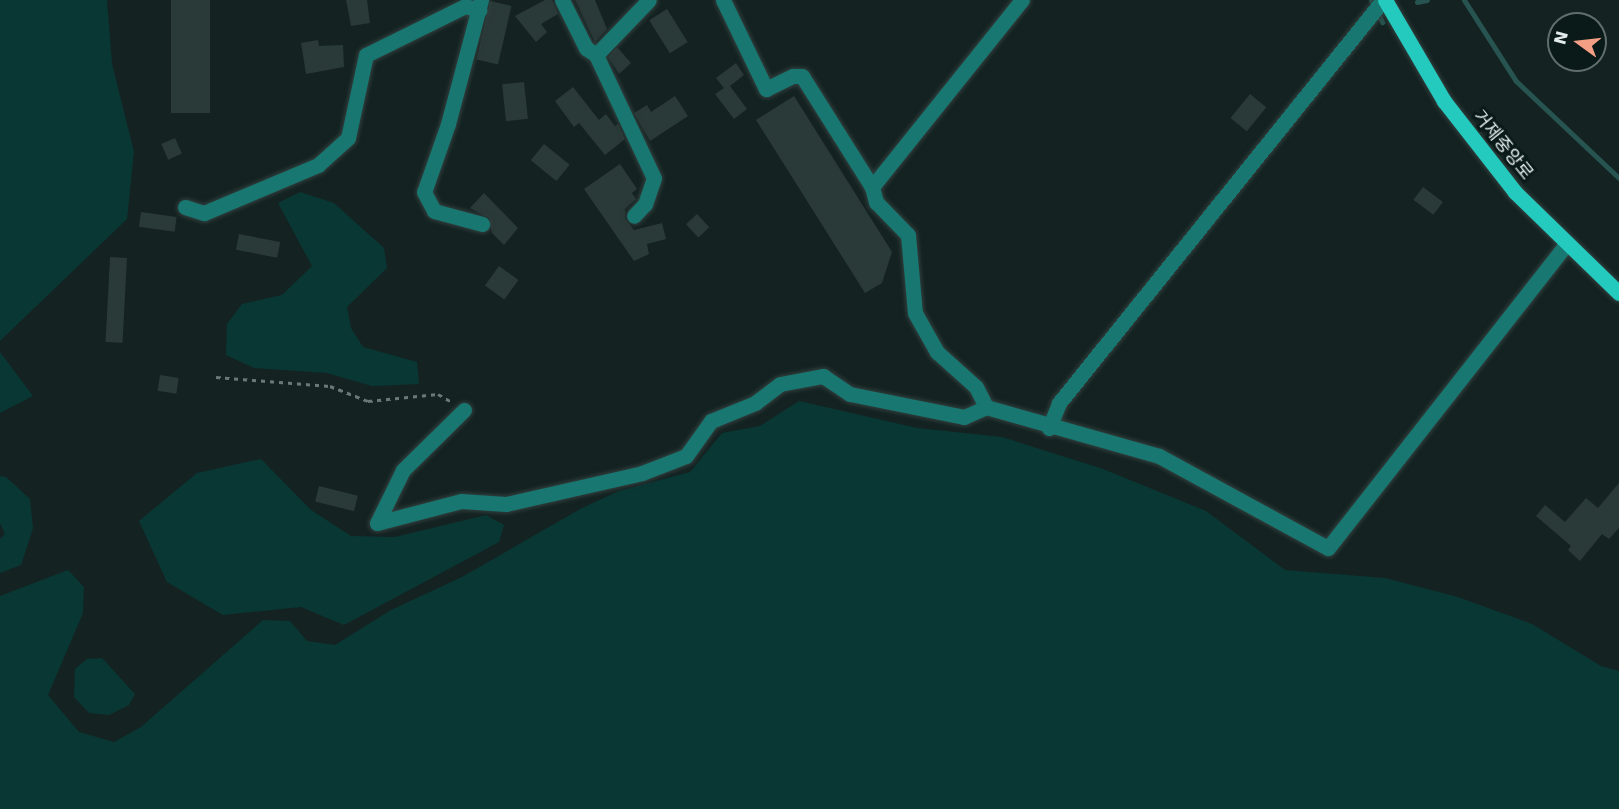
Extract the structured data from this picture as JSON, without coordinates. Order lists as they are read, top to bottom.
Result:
{
  "streets": {
    "main road": ["거제중앙로"]
  },
  "north": "left"
}
